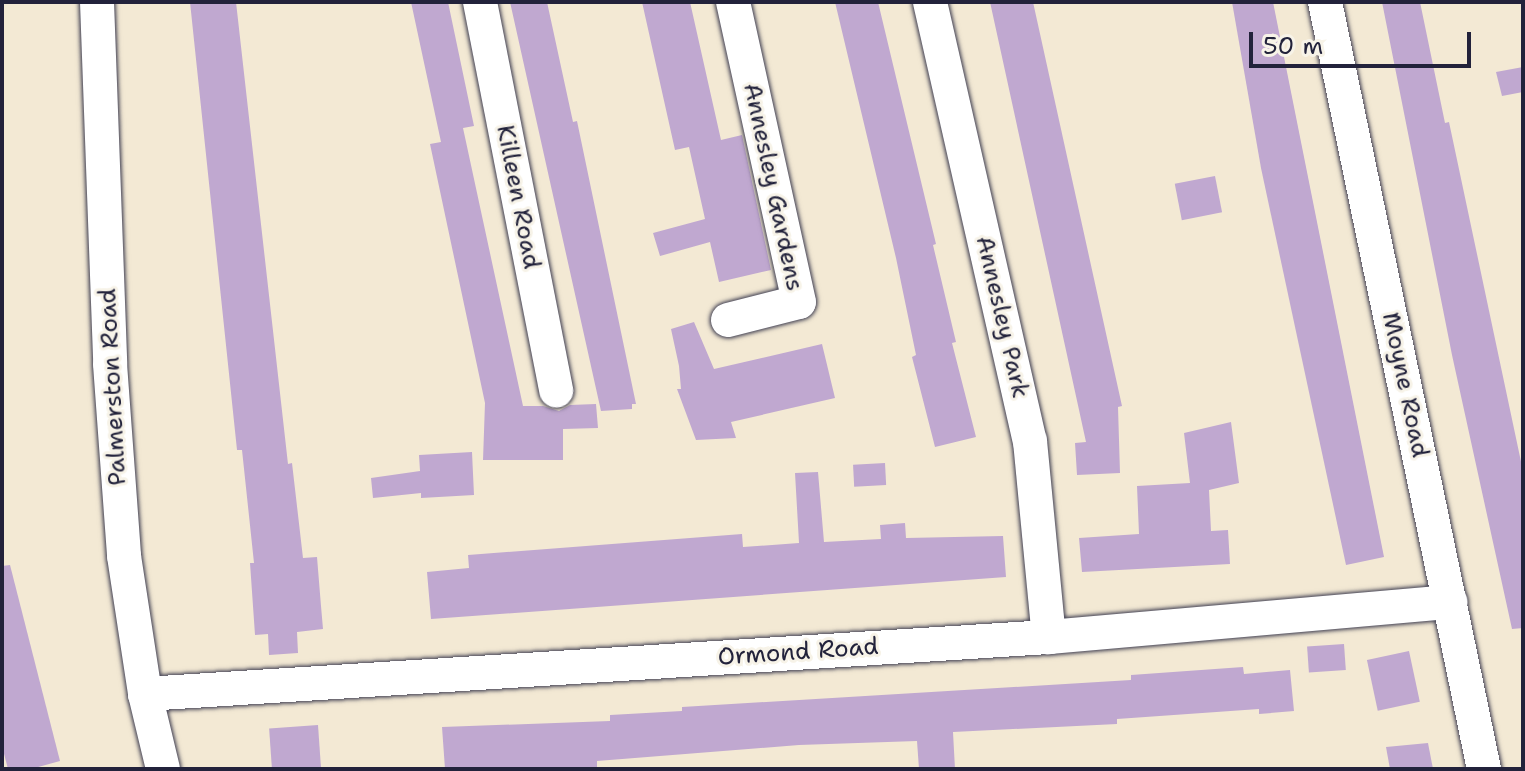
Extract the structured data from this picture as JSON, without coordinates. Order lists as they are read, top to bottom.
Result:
{
  "streets": {
    "street": [
      "Annesley Gardens",
      "Killeen Road",
      "Annesley Park",
      "Moyne Road",
      "Palmerston Road",
      "Ormond Road"
    ]
  },
  "crossings": [
    ["Annesley Park", "Ormond Road"],
    ["Moyne Road", "Ormond Road"],
    ["Palmerston Road", "Ormond Road"]
  ],
  "scale_bar": "50 m"
}
